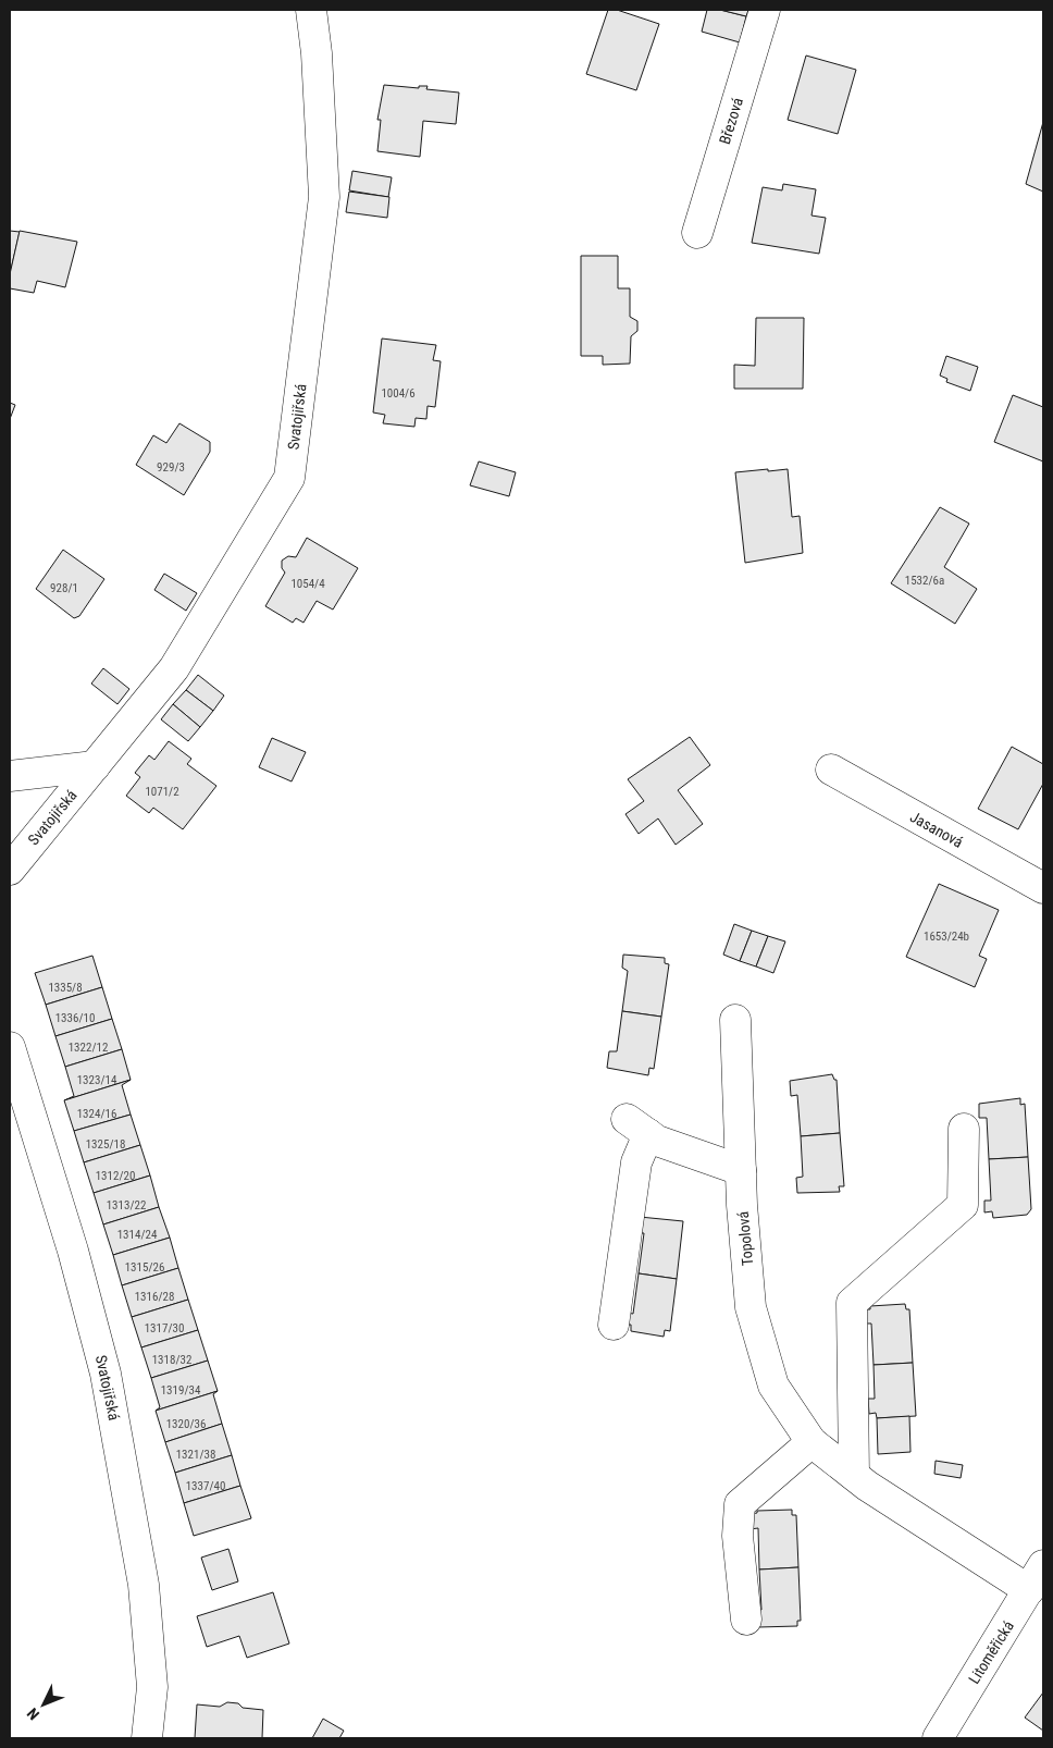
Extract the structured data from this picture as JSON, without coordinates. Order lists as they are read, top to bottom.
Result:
{
  "streets": {
    "street": [
      "Březová",
      "Svatojiřská",
      "Jasanová",
      "Topolová",
      "Litoměřická"
    ]
  },
  "crossings": [
    ["Topolová", "Litoměřická"]
  ],
  "house_numbers": [
    "1004/6",
    "929/3",
    "1532/6a",
    "1054/4",
    "928/1",
    "1071/2",
    "1653/24b",
    "1335/8",
    "1336/10",
    "1322/12",
    "1323/14",
    "1324/16",
    "1325/18",
    "1312/20",
    "1313/22",
    "1314/24",
    "1315/26",
    "1316/28",
    "1317/30",
    "1318/32",
    "1319/34",
    "1320/36",
    "1321/38",
    "1337/40"
  ],
  "north": "bottom left"
}
